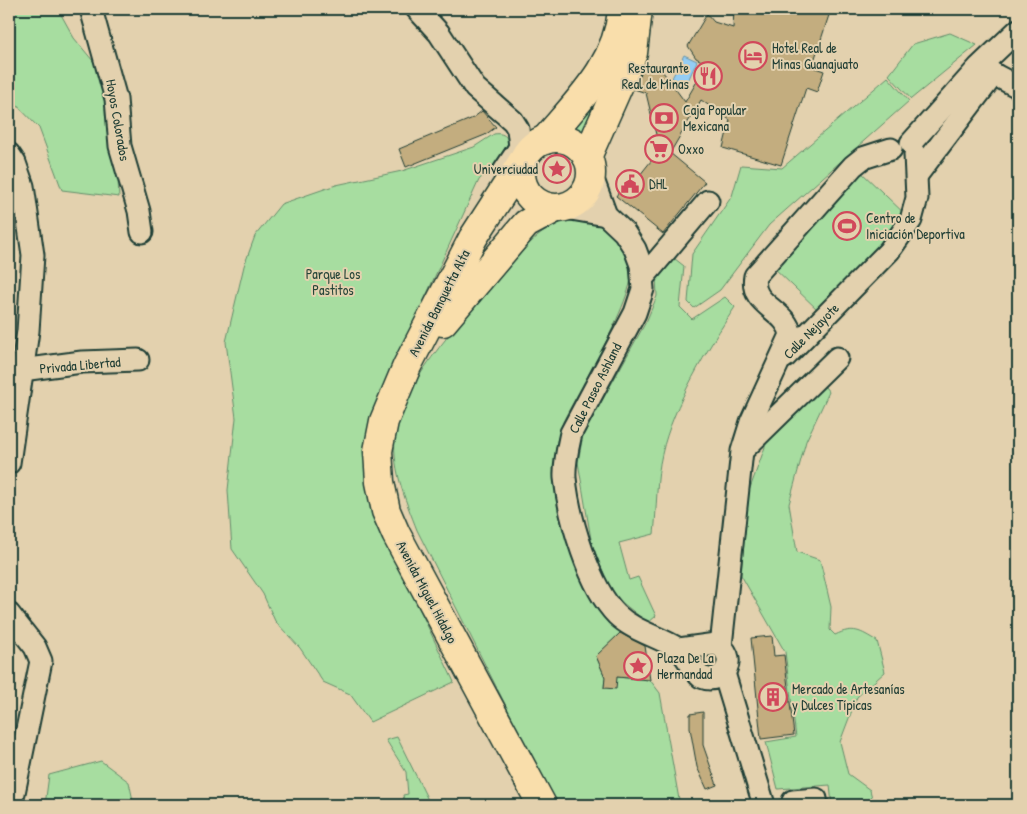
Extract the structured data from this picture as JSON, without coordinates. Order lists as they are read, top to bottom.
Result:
{
  "streets": {
    "main road": ["Avenida Banquetta Alta", "Avenida Miguel Hidalgo"],
    "street": [
      "Hoyos Colorados",
      "Calle Nejayote",
      "Privada Libertad",
      "Calle Paseo Ashland"
    ]
  },
  "crossings": [
    ["Avenida Banquetta Alta", "Calle Paseo Ashland"],
    ["Avenida Banquetta Alta", "Avenida Miguel Hidalgo"]
  ],
  "parks": ["Parque Los Pastitos"],
  "places": {
    "hotel": ["Hotel Real de Minas Guanajuato"],
    "restaurant": ["Restaurante Real de Minas"],
    "bank": ["Caja Popular Mexicana"],
    "supermarket": ["Oxxo"],
    "place": ["Univerciudad", "Plaza De La Hermandad"],
    "public building": ["DHL"],
    "sports": ["Centro de Iniciación Deportiva"],
    "building": ["Mercado de Artesanías y Dulces Típicas"]
  }
}
